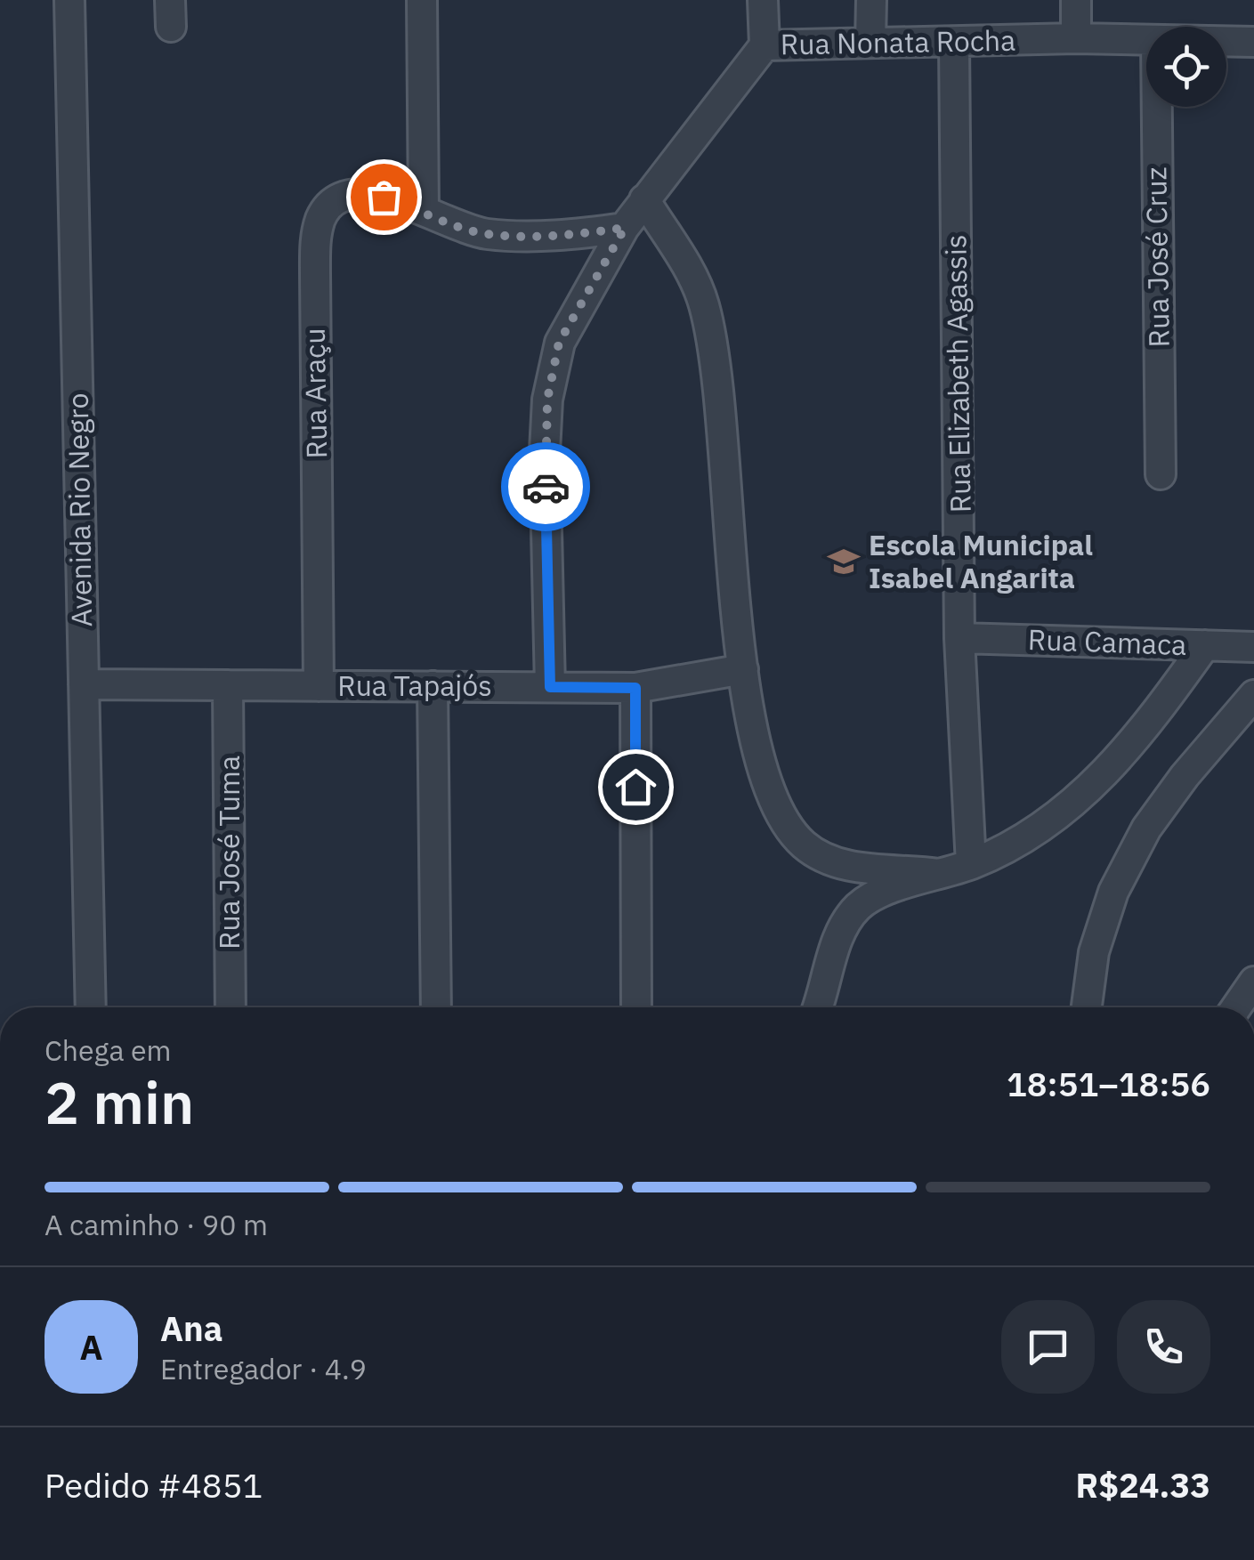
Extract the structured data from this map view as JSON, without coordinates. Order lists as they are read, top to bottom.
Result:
{
  "streets": {
    "street": [
      "Rua Nonata Rocha",
      "Rua José Cruz",
      "Rua Elizabeth Agassis",
      "Rua Araçu",
      "Avenida Rio Negro",
      "Rua Camaca",
      "Rua Tapajós",
      "Rua José Tuma"
    ]
  },
  "crossings": [
    ["Rua Nonata Rocha", "Rua Elizabeth Agassis"],
    ["Rua Nonata Rocha", "Rua Tapajós"],
    ["Rua Elizabeth Agassis", "Rua Camaca"],
    ["Rua Araçu", "Rua Tapajós"],
    ["Avenida Rio Negro", "Rua Tapajós"],
    ["Rua Tapajós", "Rua José Tuma"]
  ],
  "places": {
    "school or university": ["Escola Municipal Isabel Angarita"]
  },
  "page": {
    "heading": ["2 min", "Chega em", "18:51–18:56"],
    "panel": [
      "Ana",
      "Entregador · 4.9",
      "Pedido #4851",
      "R$24.33"
    ],
    "bar": "A caminho · 90 m",
    "round": "A"
  }
}
